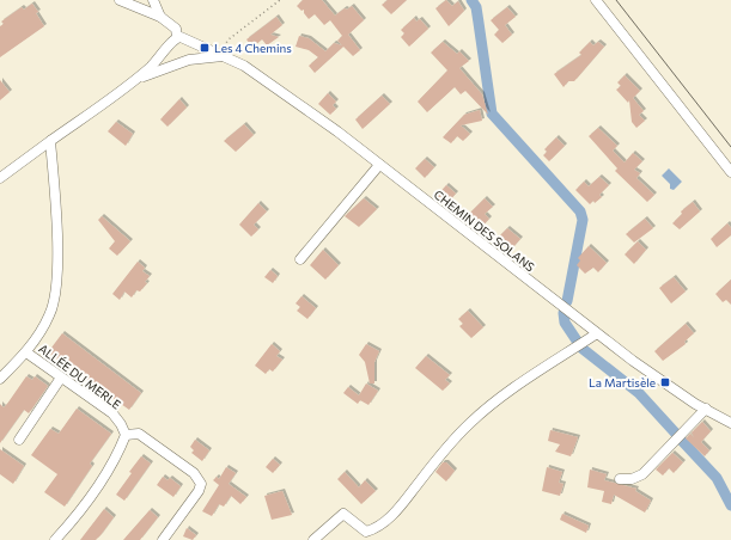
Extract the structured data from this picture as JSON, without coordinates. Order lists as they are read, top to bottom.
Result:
{
  "streets": {
    "street": ["CHEMIN DES SOLANS", "ALLÉE DU MERLE"]
  },
  "places": {
    "transit": ["Les 4 Chemins", "La Martisèle"]
  }
}
